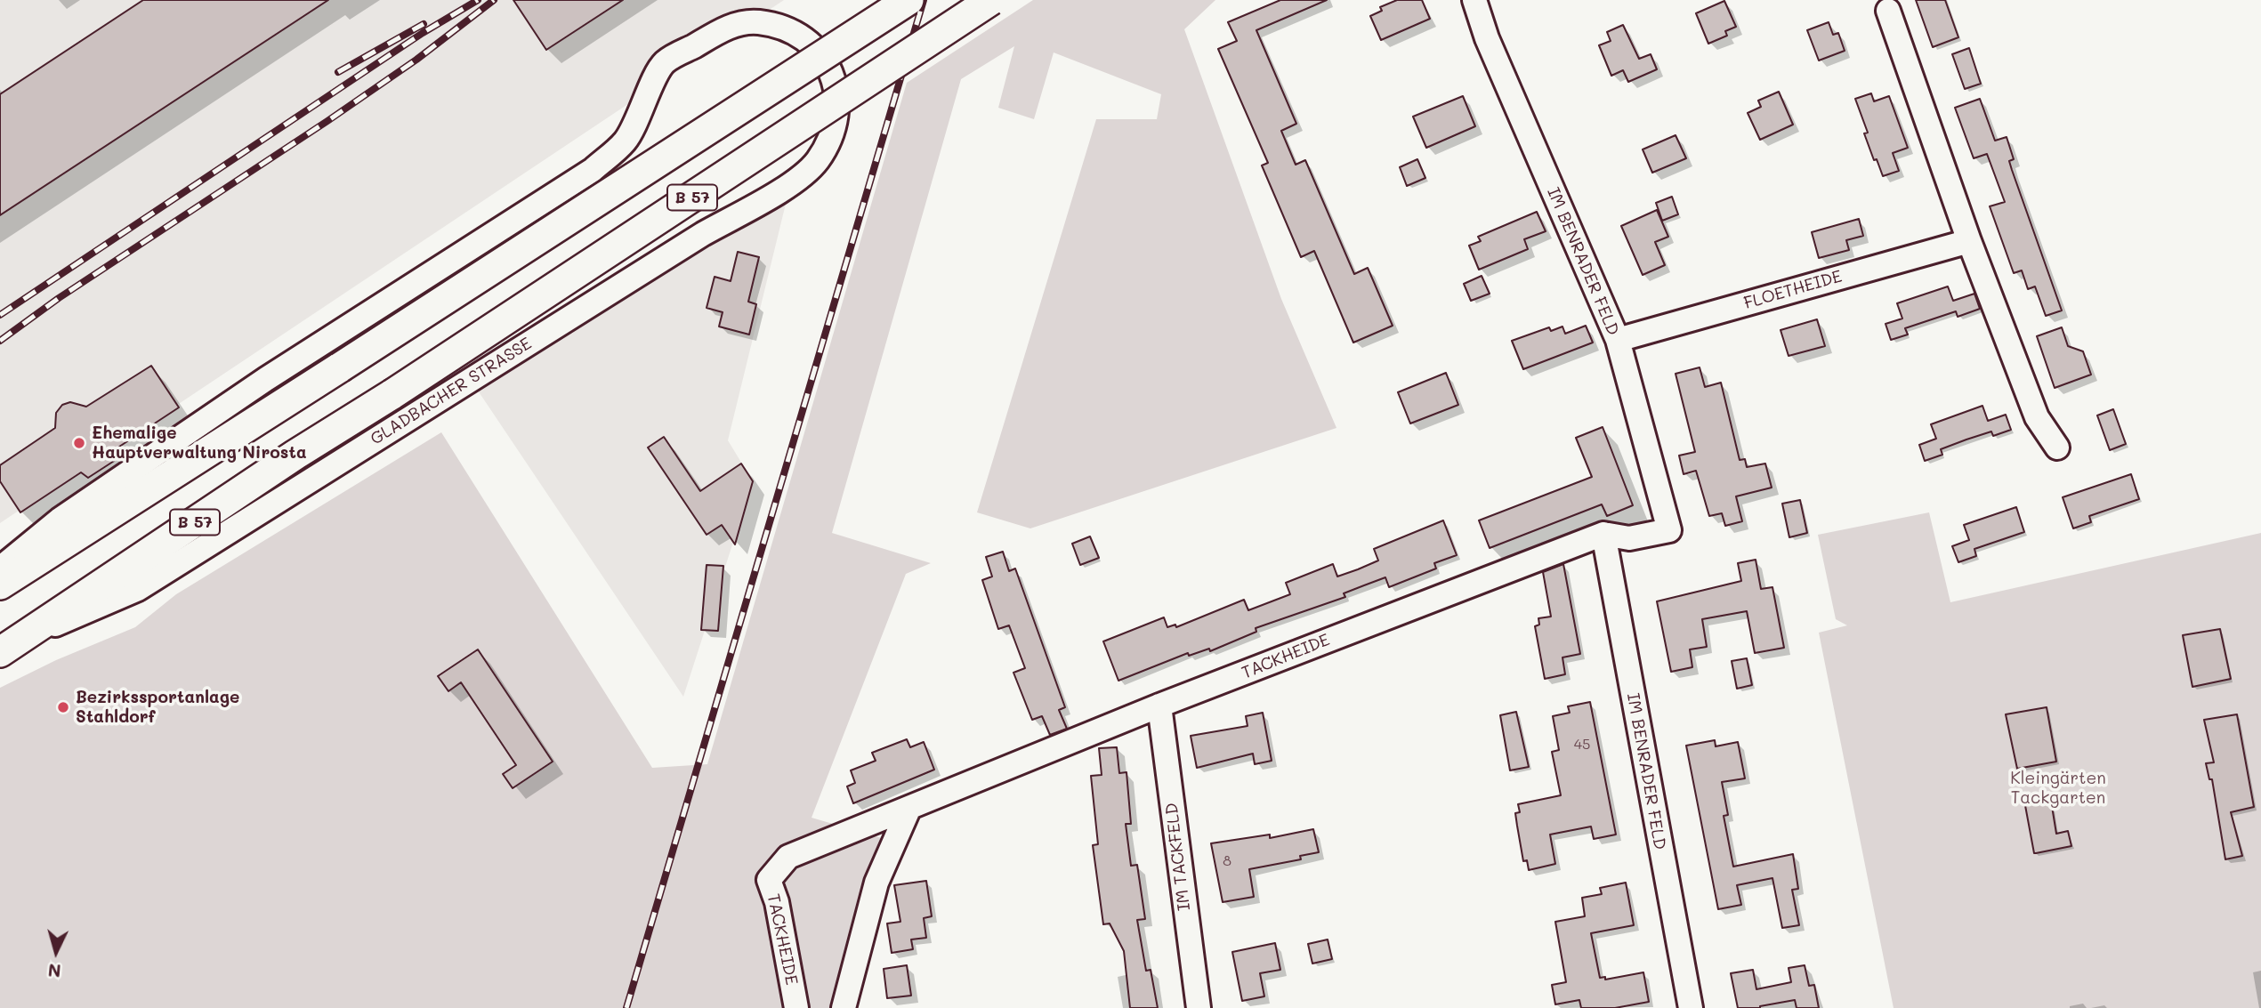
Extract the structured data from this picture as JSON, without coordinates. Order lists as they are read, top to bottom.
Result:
{
  "streets": {
    "main road": ["B 57", "GLADBACHER STRASSE"],
    "street": [
      "IM BENRADER FELD",
      "FLOETHEIDE",
      "TACKHEIDE",
      "IM TACKFELD"
    ]
  },
  "crossings": [
    ["IM BENRADER FELD", "FLOETHEIDE"],
    ["IM BENRADER FELD", "TACKHEIDE"],
    ["TACKHEIDE", "IM TACKFELD"]
  ],
  "parks": ["Kleingärten Tackgarten"],
  "places": ["Ehemalige Hauptverwaltung Nirosta", "Bezirkssportanlage Stahldorf"],
  "house_numbers": ["45", "8"],
  "north": "bottom"
}
